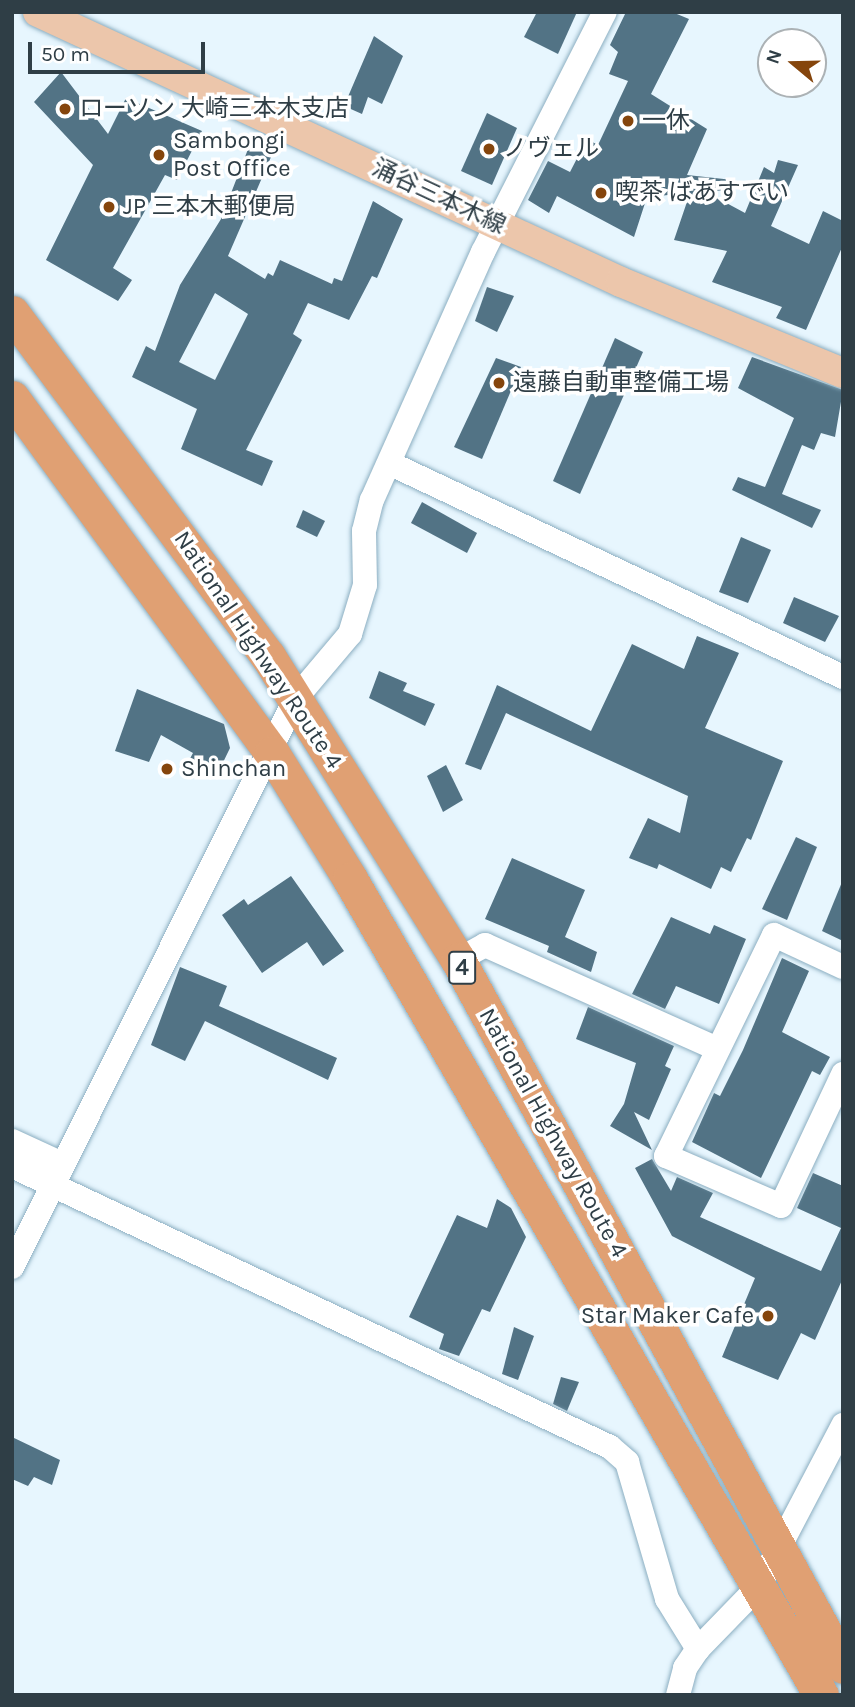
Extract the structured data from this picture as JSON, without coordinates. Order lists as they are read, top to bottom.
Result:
{
  "streets": {
    "highway": ["National Highway Route 4", "4"],
    "main road": ["涌谷三本木線"]
  },
  "places": [
    "ローソン 大崎三本木支店",
    "一休",
    "ノヴェル",
    "Sambongi Post Office",
    "喫茶 ばあすでい",
    "JP 三本木郵便局",
    "遠藤自動車整備工場",
    "Shinchan",
    "Star Maker Cafe"
  ],
  "scale_bar": "50 m",
  "north": "left"
}
